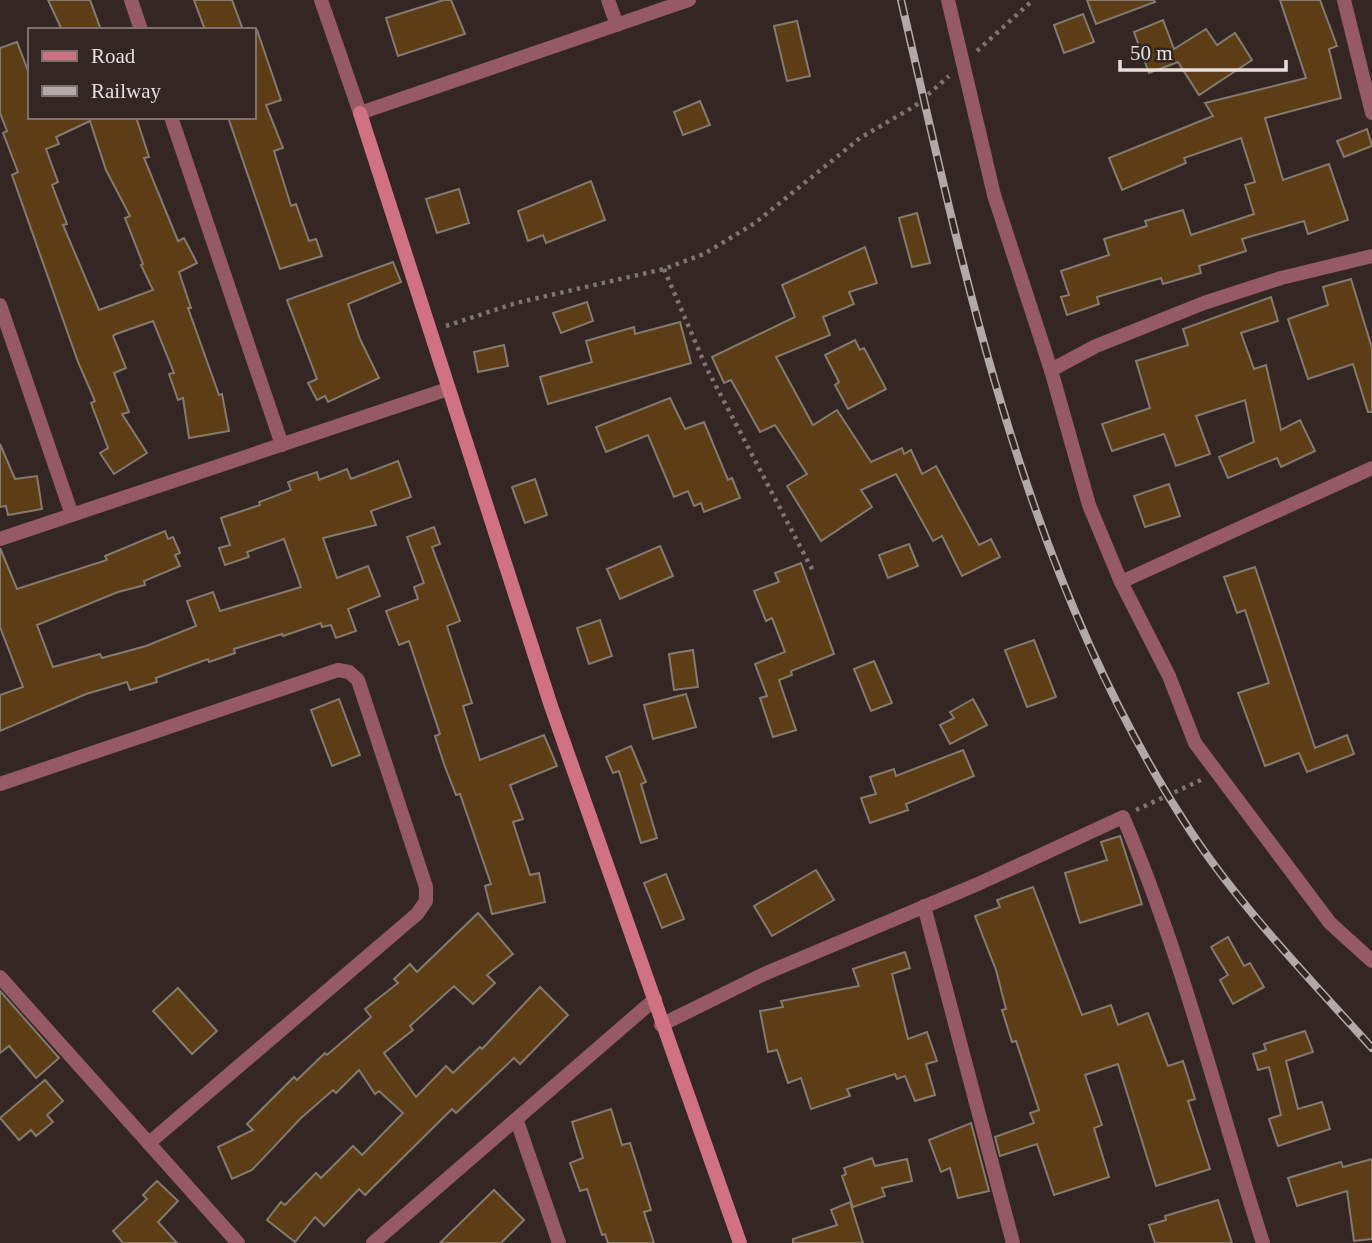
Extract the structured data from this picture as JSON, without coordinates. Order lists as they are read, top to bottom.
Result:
{
  "legend": ["Road", "Railway"],
  "scale_bar": "50 m"
}
